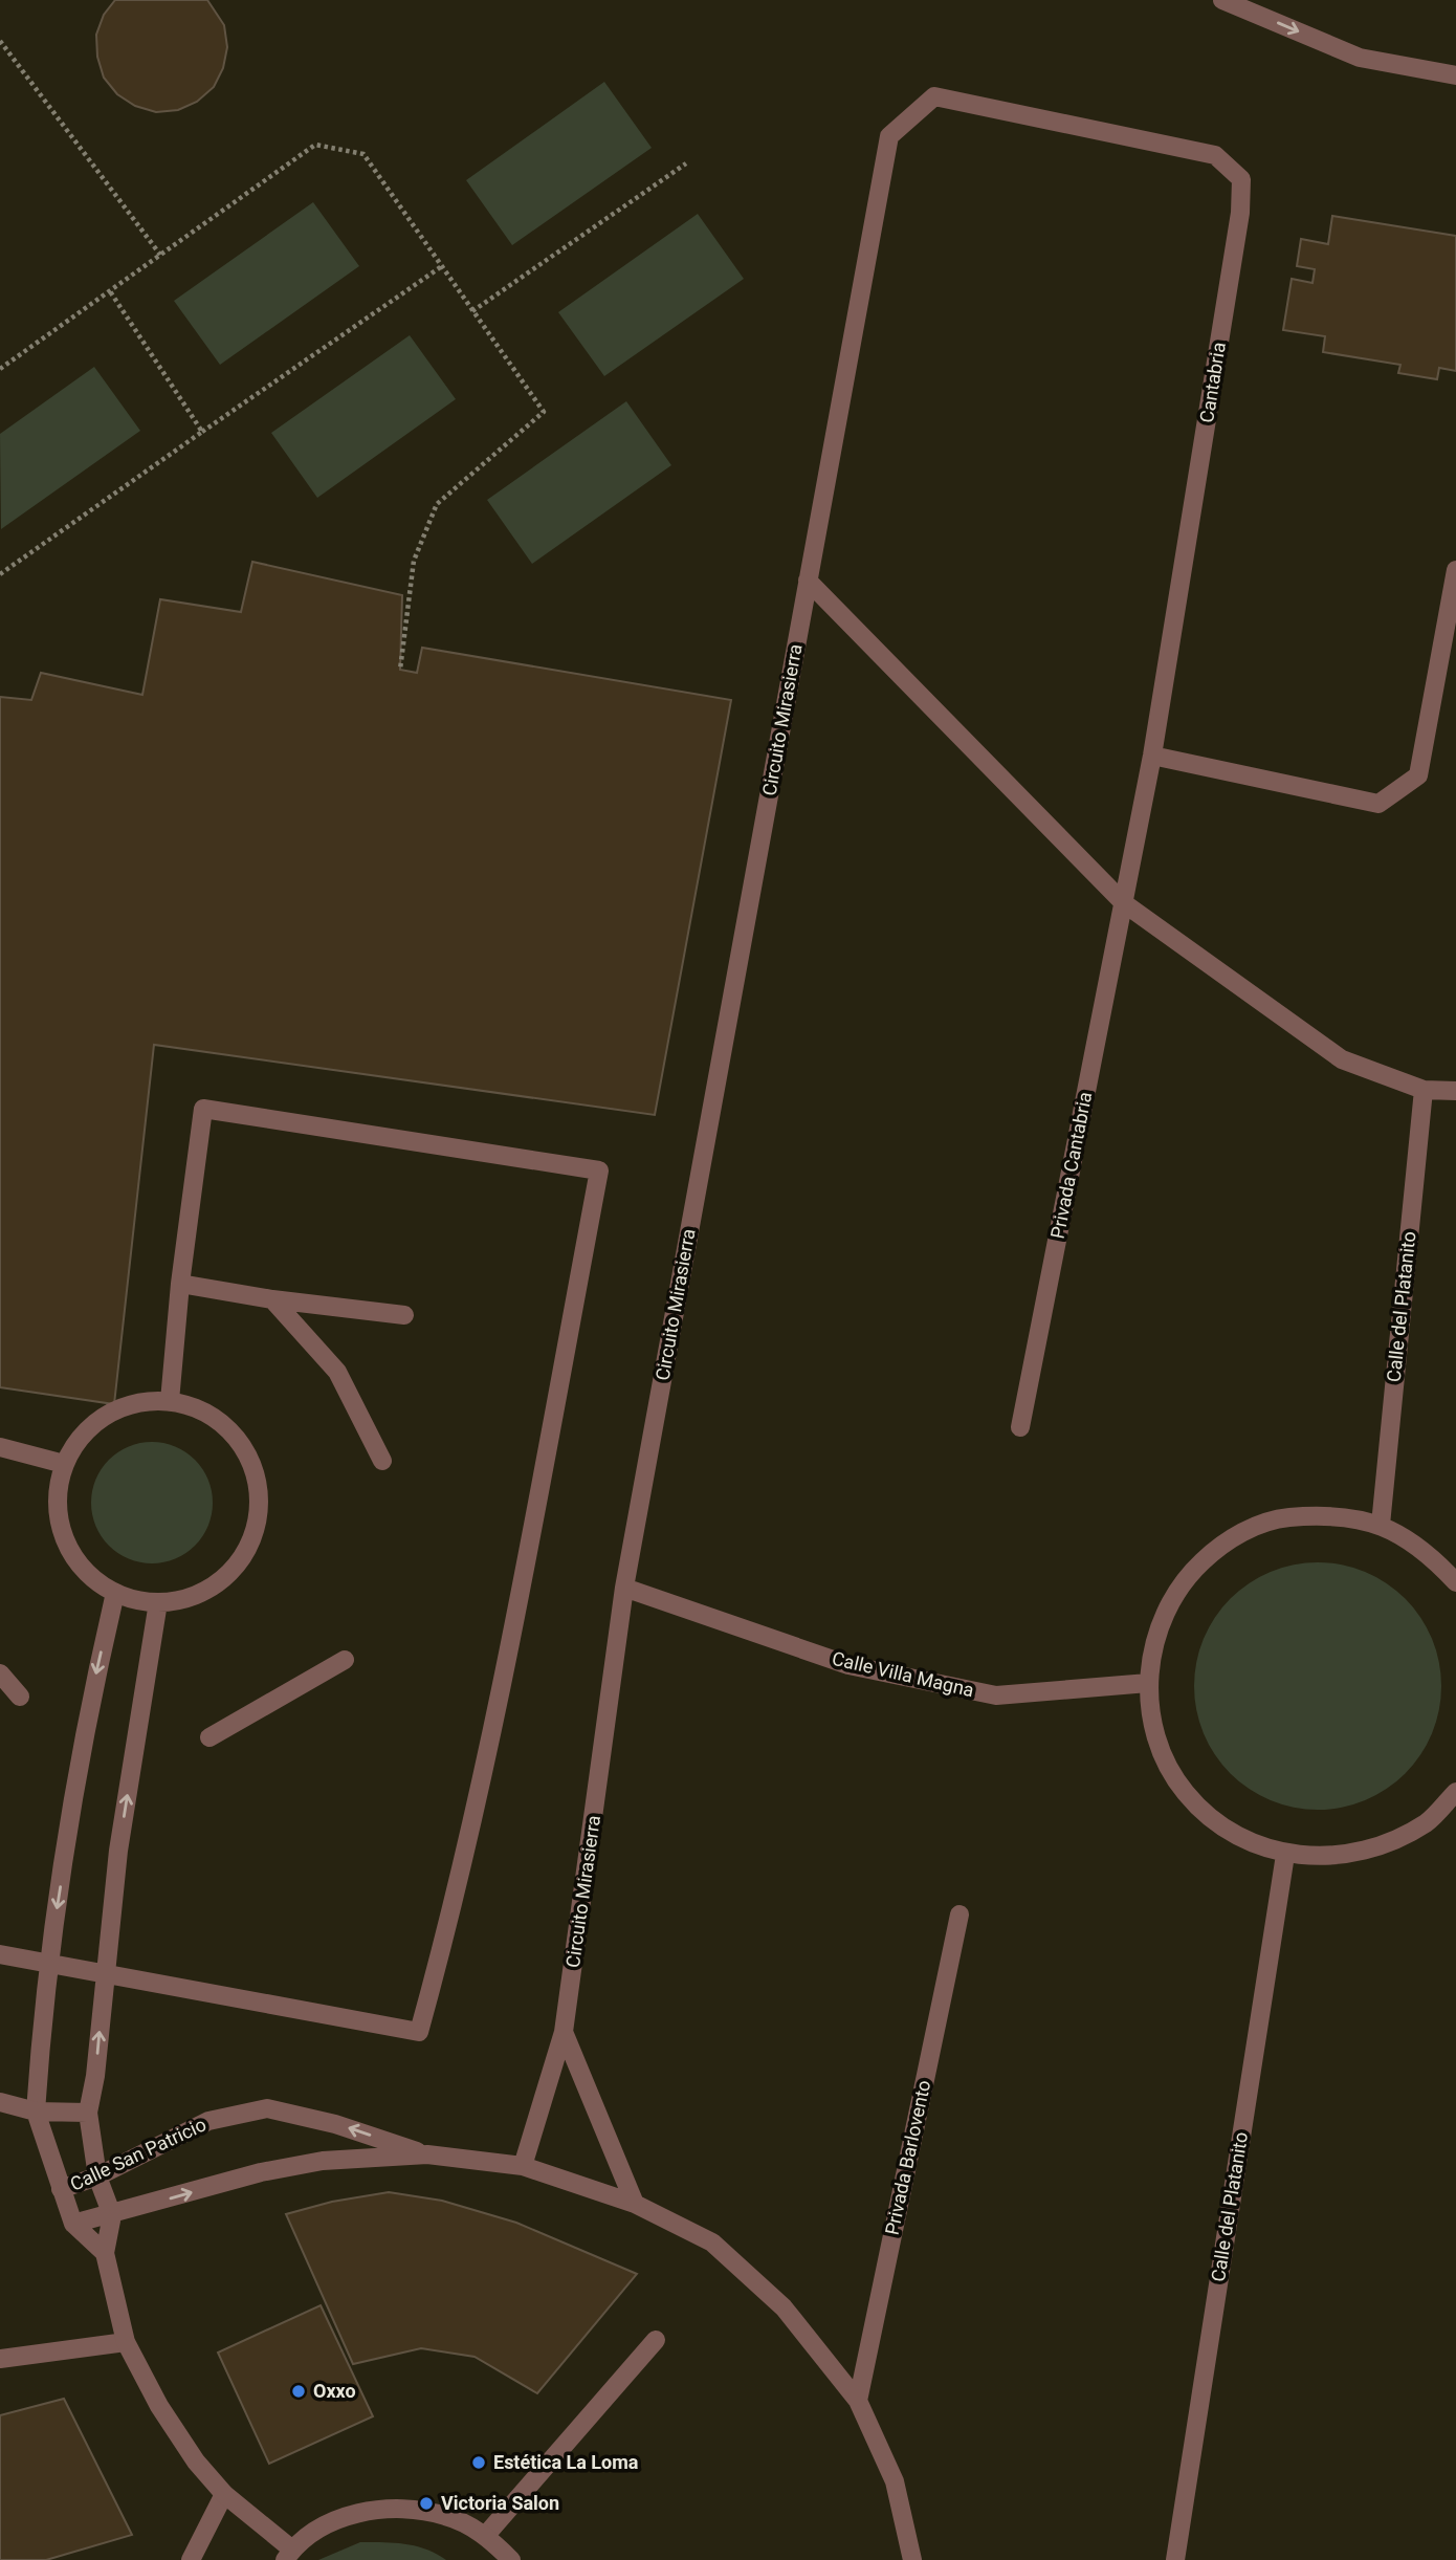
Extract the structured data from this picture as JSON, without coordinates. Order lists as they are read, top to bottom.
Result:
{
  "streets": {
    "street": [
      "Cantabria",
      "Circuito Mirasierra",
      "Privada Cantabria",
      "Calle del Platanito",
      "Calle Villa Magna",
      "Calle San Patricio",
      "Privada Barlovento"
    ]
  },
  "crossings": [
    ["Cantabria", "Circuito Mirasierra"],
    ["Cantabria", "Privada Cantabria"],
    ["Circuito Mirasierra", "Calle Villa Magna"],
    ["Circuito Mirasierra", "Calle San Patricio"]
  ],
  "places": ["Oxxo", "Estética La Loma", "Victoria Salon"]
}
